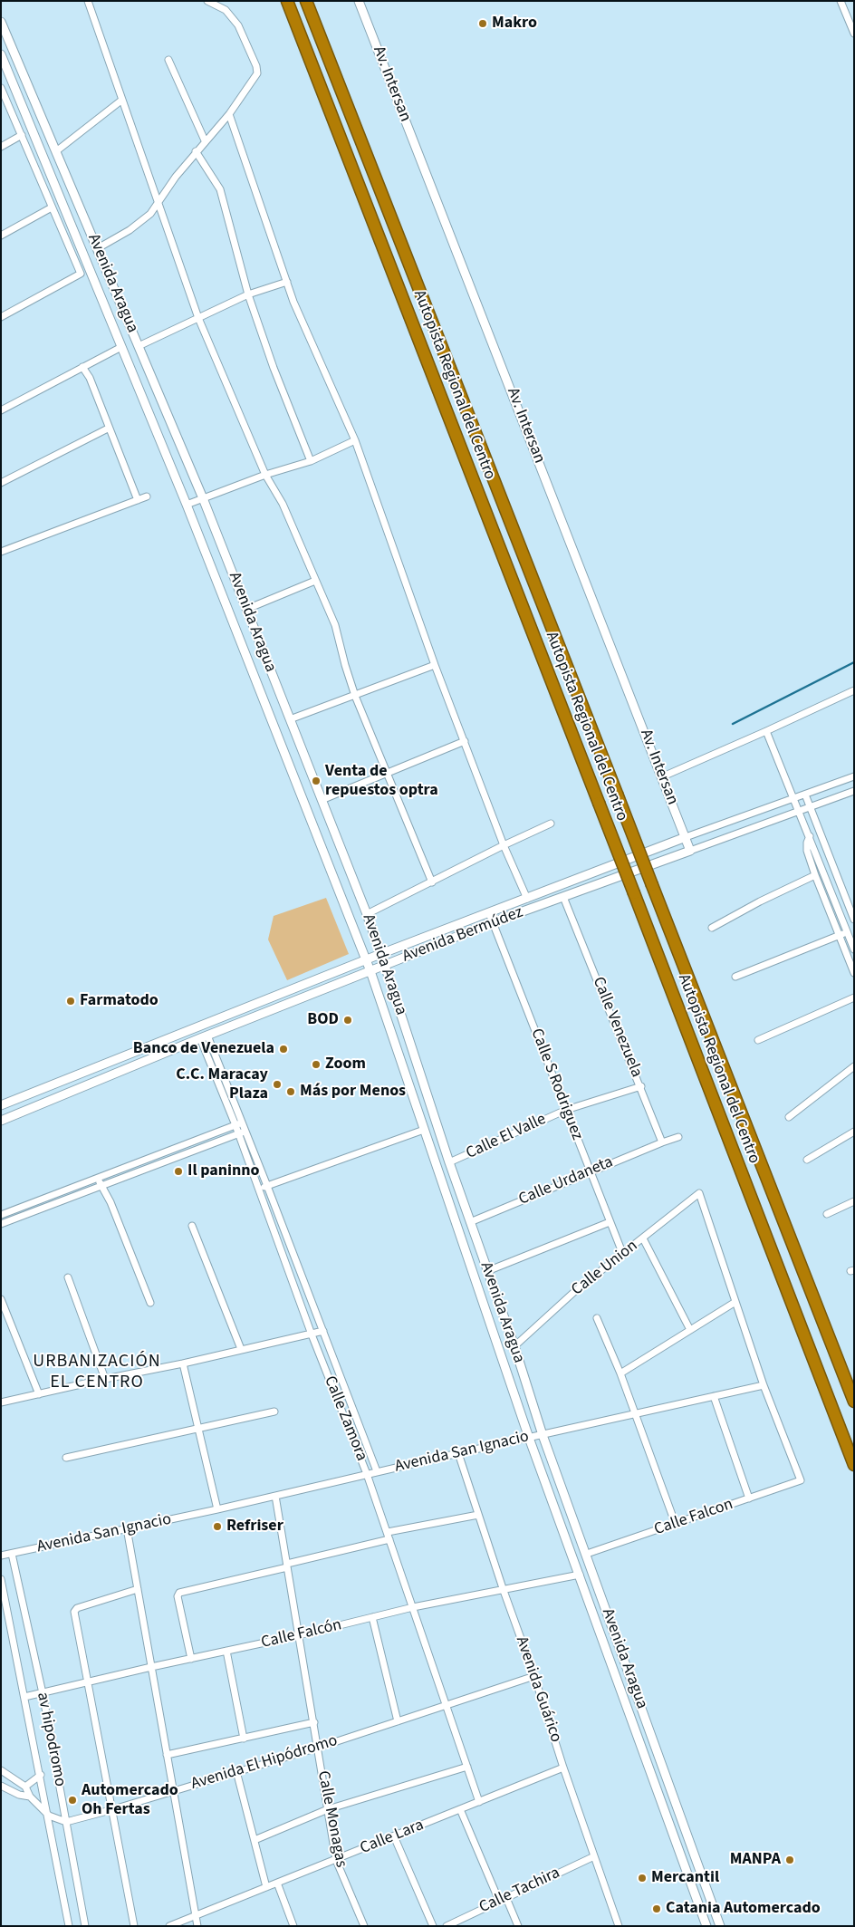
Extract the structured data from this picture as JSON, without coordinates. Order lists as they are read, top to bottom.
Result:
{
  "streets": {
    "highway": ["Autopista Regional del Centro"],
    "street": [
      "Av. Intersan",
      "Avenida Aragua",
      "Avenida Bermúdez",
      "Calle Venezuela",
      "Calle S Rodriguez",
      "Calle El Valle",
      "Calle Urdaneta",
      "Calle Union",
      "Calle Zamora",
      "Avenida San Ignacio",
      "Calle Falcon",
      "Calle Falcón",
      "Avenida Guárico",
      "av hipodromo",
      "Avenida El Hipódromo",
      "Calle Monagas",
      "Calle Lara",
      "Calle Tachira"
    ]
  },
  "crossings": [
    ["Av. Intersan", "Avenida Bermúdez"],
    ["Avenida Aragua", "Avenida Bermúdez"],
    ["Avenida Aragua", "Calle El Valle"],
    ["Avenida Aragua", "Calle Urdaneta"],
    ["Avenida Aragua", "Calle Union"],
    ["Avenida Aragua", "Avenida San Ignacio"],
    ["Avenida Aragua", "Calle Falcon"],
    ["Avenida Aragua", "Calle Falcón"],
    ["Avenida Bermúdez", "Calle Venezuela"],
    ["Avenida Bermúdez", "Calle S Rodriguez"],
    ["Avenida Bermúdez", "Calle Zamora"],
    ["Calle Venezuela", "Calle El Valle"],
    ["Calle Venezuela", "Calle Urdaneta"],
    ["Calle S Rodriguez", "Calle El Valle"],
    ["Calle S Rodriguez", "Calle Urdaneta"],
    ["Calle S Rodriguez", "Calle Union"],
    ["Calle Zamora", "Avenida San Ignacio"],
    ["Calle Zamora", "Calle Falcón"],
    ["Calle Zamora", "Avenida El Hipódromo"],
    ["Calle Zamora", "Calle Lara"],
    ["Avenida San Ignacio", "Calle Falcon"],
    ["Avenida San Ignacio", "Avenida Guárico"],
    ["Avenida San Ignacio", "av hipodromo"],
    ["Avenida San Ignacio", "Calle Monagas"],
    ["Calle Falcón", "Avenida Guárico"],
    ["Calle Falcón", "av hipodromo"],
    ["Calle Falcón", "Calle Monagas"],
    ["Avenida Guárico", "Avenida El Hipódromo"],
    ["Avenida Guárico", "Calle Lara"],
    ["Avenida Guárico", "Calle Tachira"],
    ["av hipodromo", "Avenida El Hipódromo"],
    ["Avenida El Hipódromo", "Calle Monagas"],
    ["Calle Monagas", "Calle Lara"]
  ],
  "districts": ["URBANIZACIÓN EL CENTRO"],
  "places": [
    "Makro",
    "Venta de repuestos optra",
    "Farmatodo",
    "BOD",
    "Banco de Venezuela",
    "Zoom",
    "C.C. Maracay Plaza",
    "Más por Menos",
    "Il paninno",
    "Refriser",
    "Automercado Oh Fertas",
    "MANPA",
    "Mercantil",
    "Catania Automercado"
  ]
}
